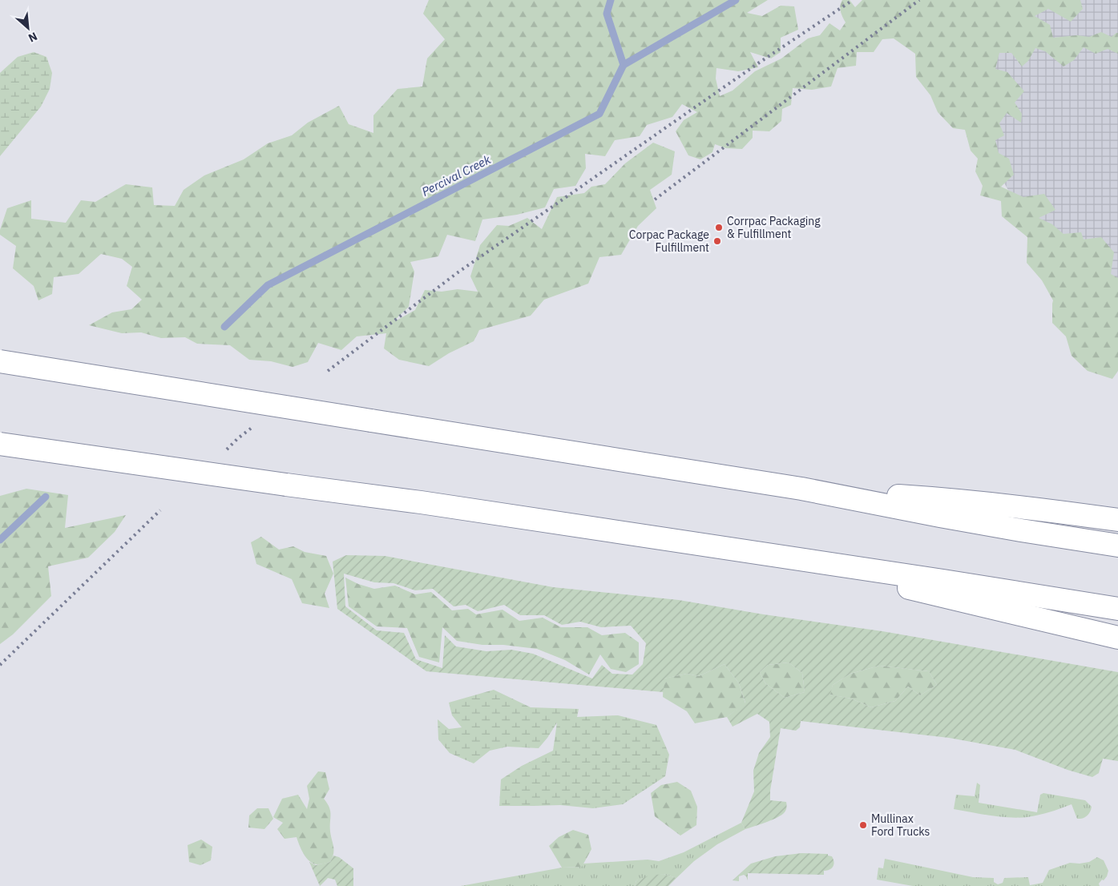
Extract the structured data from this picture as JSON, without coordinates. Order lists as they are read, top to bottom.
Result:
{
  "water": ["Percival Creek"],
  "places": ["Corrpac Packaging & Fulfillment", "Corpac Package Fulfillment", "Mullinax Ford Trucks"],
  "north": "bottom right"
}
